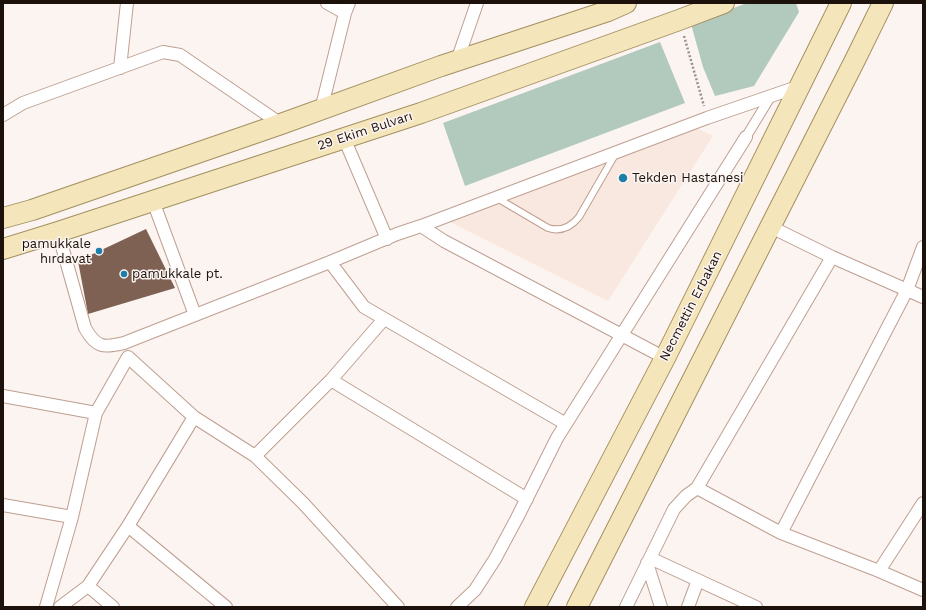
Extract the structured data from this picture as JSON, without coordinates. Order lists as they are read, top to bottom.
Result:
{
  "streets": {
    "main road": ["29 Ekim Bulvarı", "Necmettin Erbakan"]
  },
  "places": ["Tekden Hastanesi", "pamukkale hırdavat", "pamukkale pt."]
}
